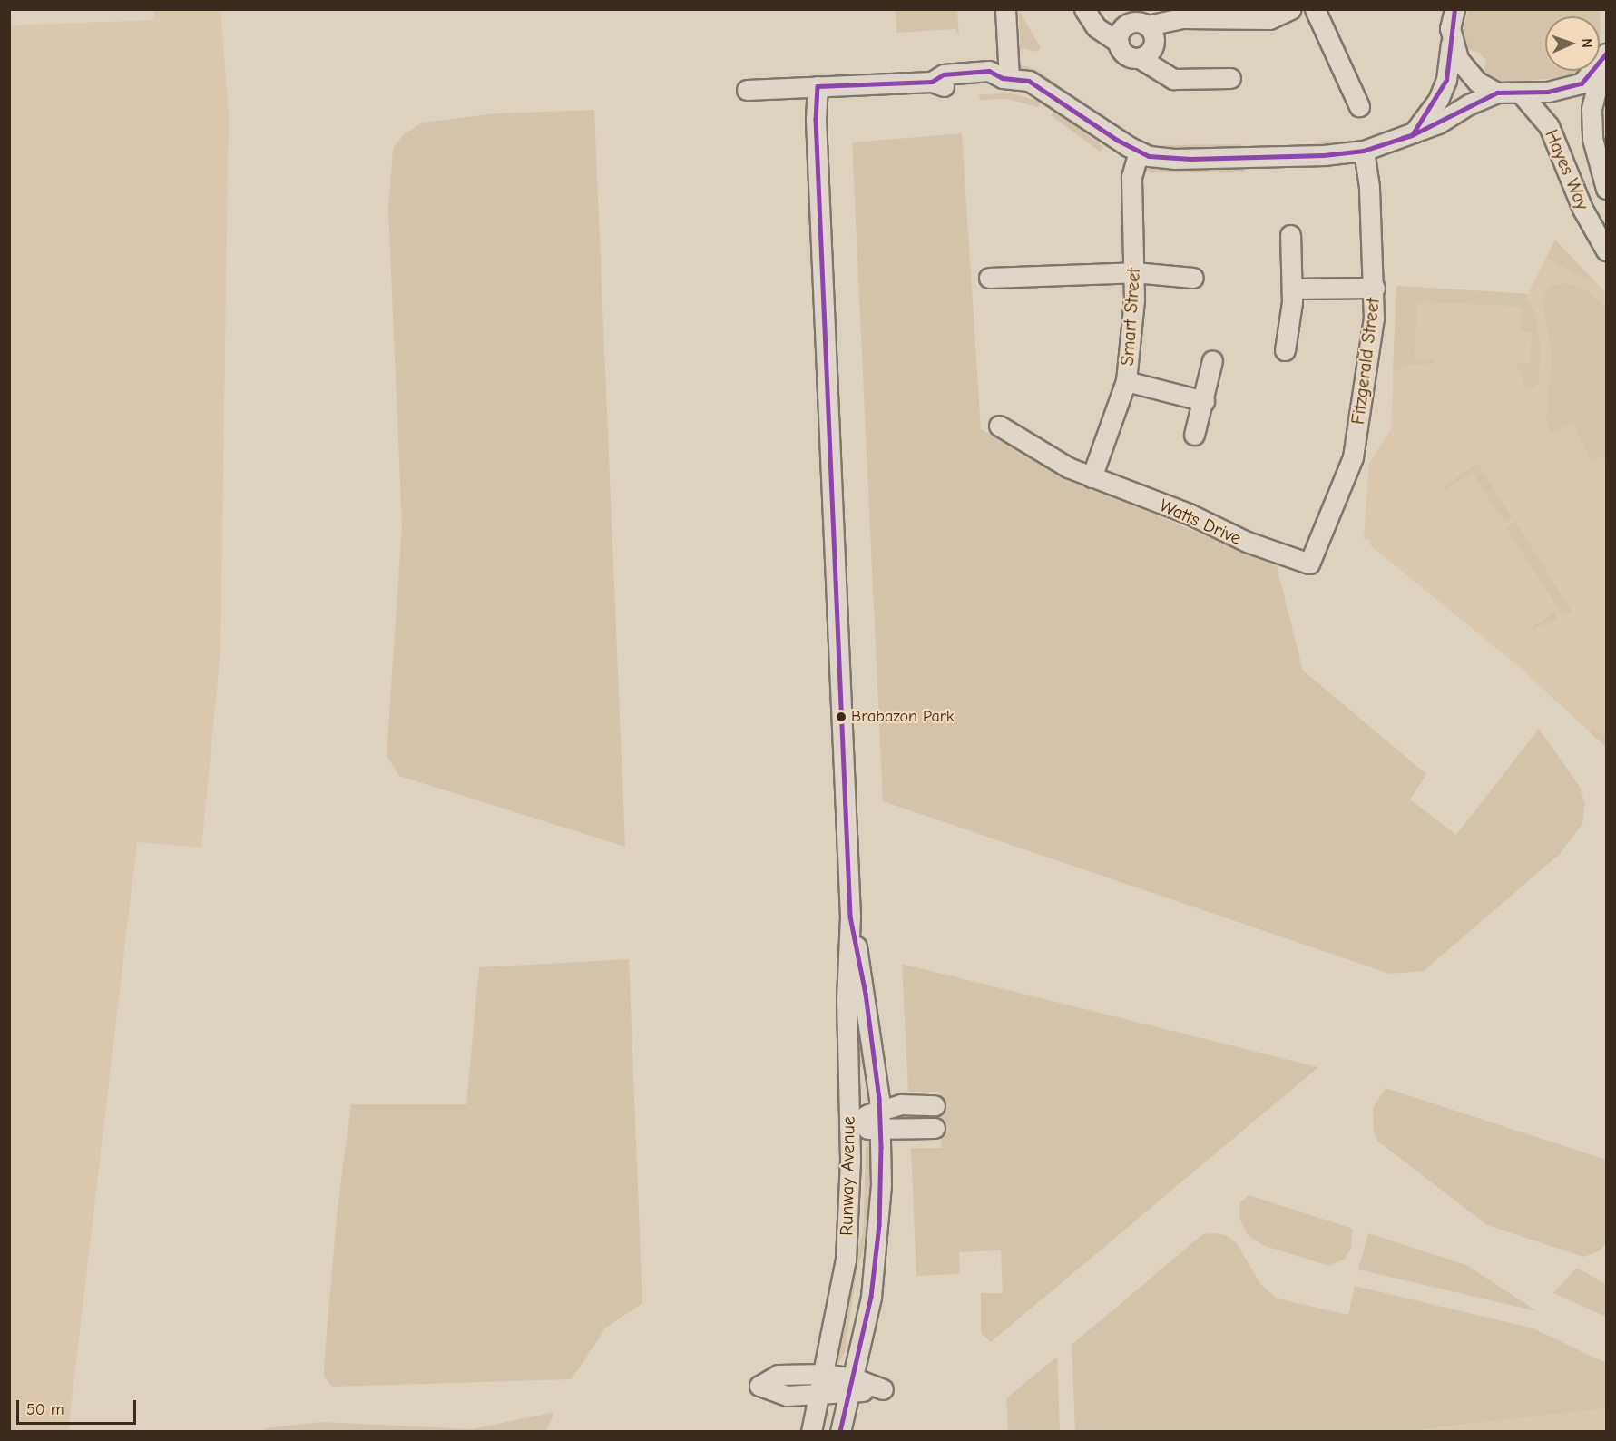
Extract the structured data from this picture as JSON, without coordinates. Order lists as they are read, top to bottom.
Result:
{
  "streets": {
    "street": [
      "Hayes Way",
      "Smart Street",
      "Fitzgerald Street",
      "Watts Drive",
      "Runway Avenue"
    ]
  },
  "crossings": [
    ["Smart Street", "Watts Drive"],
    ["Fitzgerald Street", "Watts Drive"]
  ],
  "places": ["Brabazon Park"],
  "scale_bar": "50 m",
  "north": "right"
}
